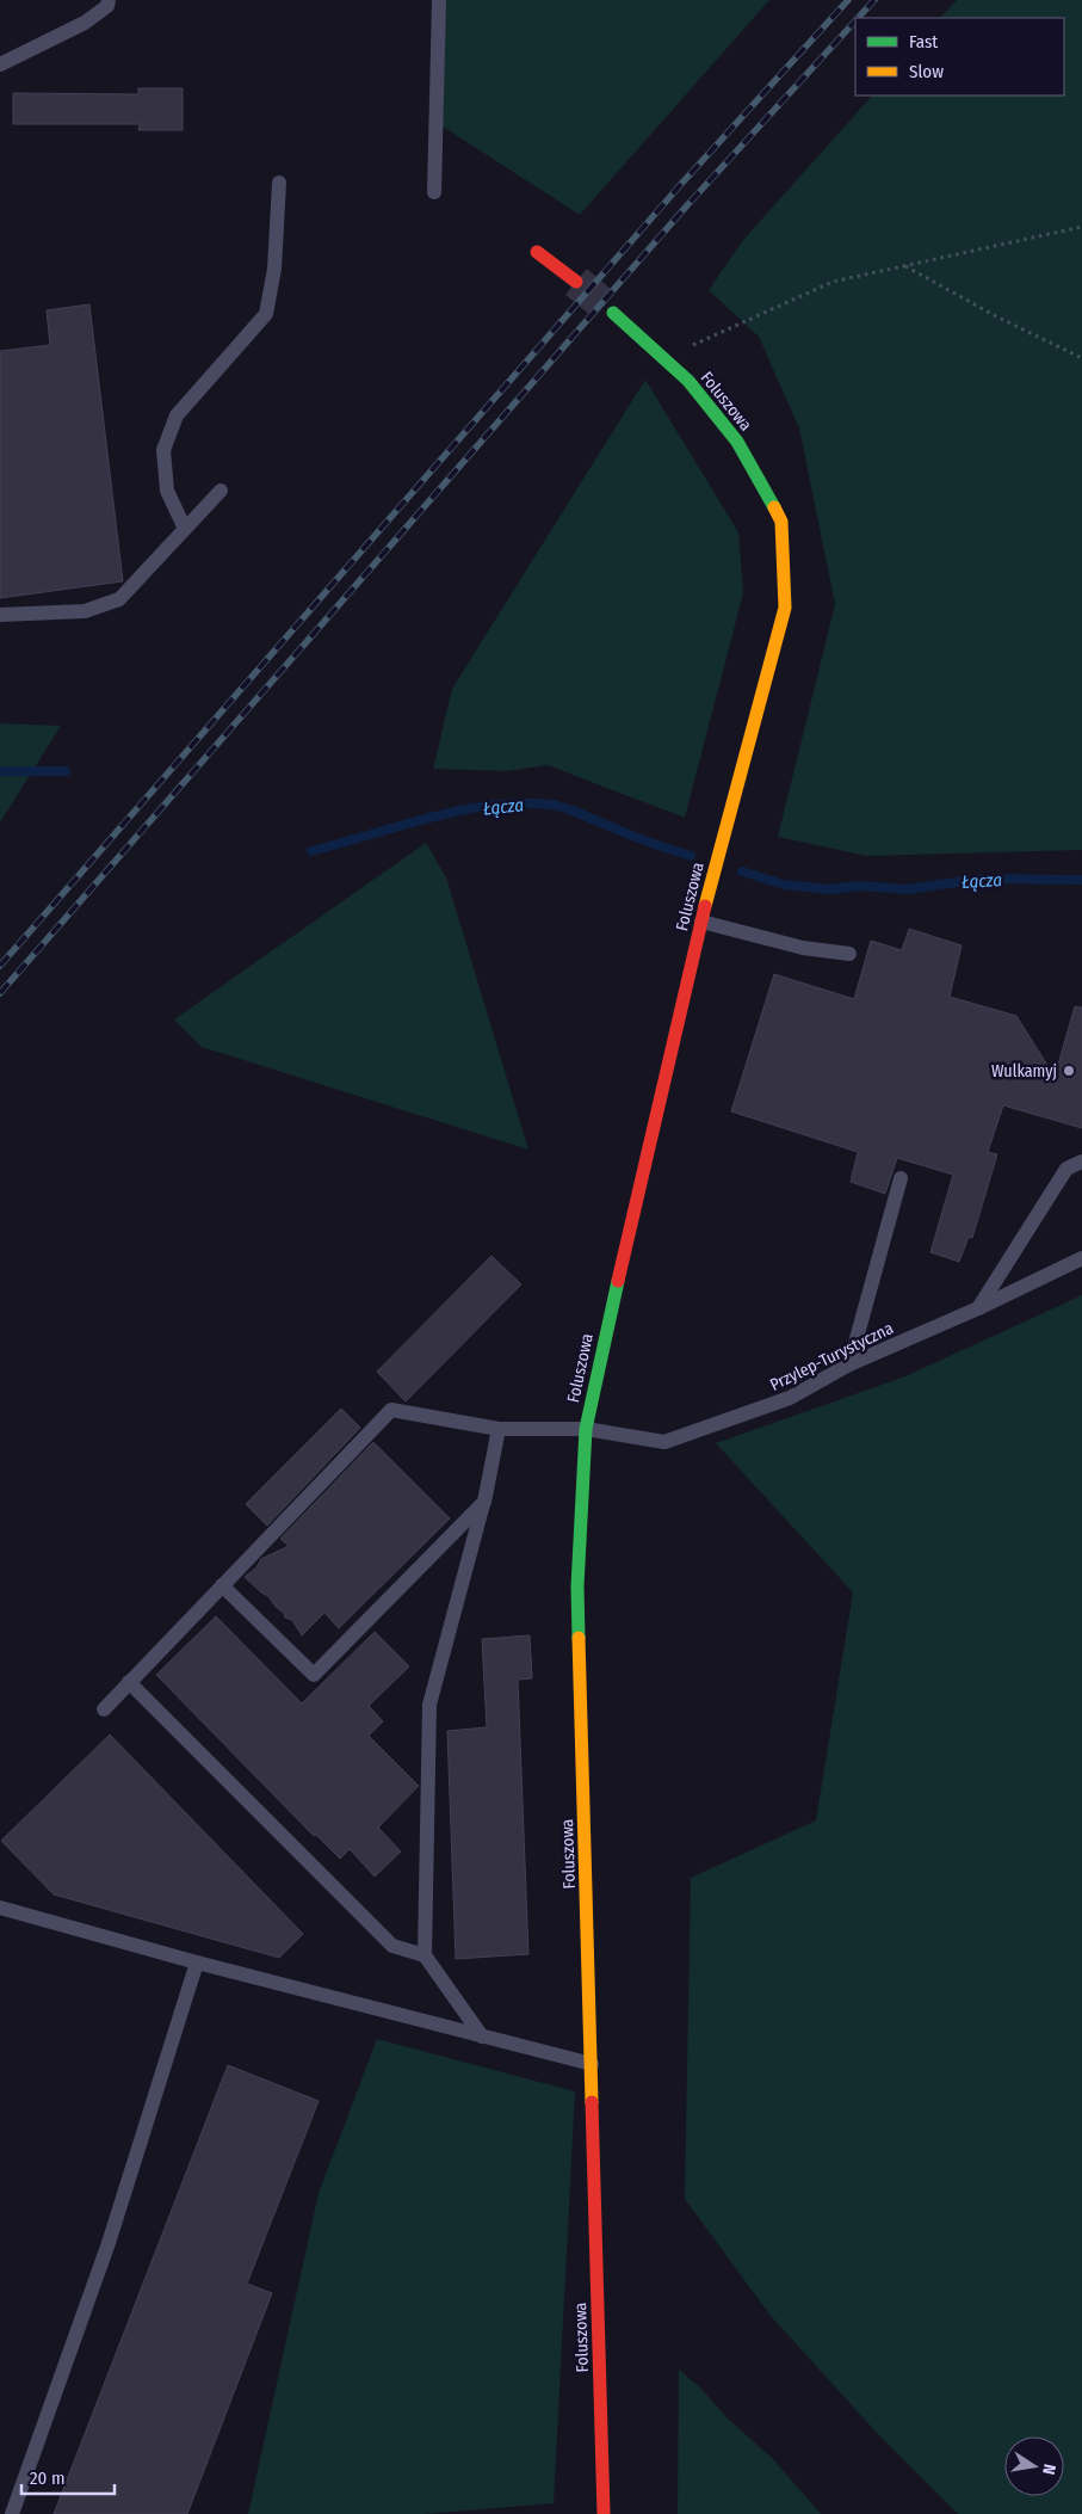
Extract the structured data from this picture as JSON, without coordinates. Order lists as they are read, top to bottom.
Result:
{
  "streets": {
    "street": ["Foluszowa"],
    "lane": ["Przylep-Turystyczna"]
  },
  "crossings": [
    ["Foluszowa", "Przylep-Turystyczna"]
  ],
  "water": ["Łącza"],
  "places": ["Wulkamyj"],
  "legend": ["Fast", "Slow"],
  "scale_bar": "20 m",
  "north": "right"
}
